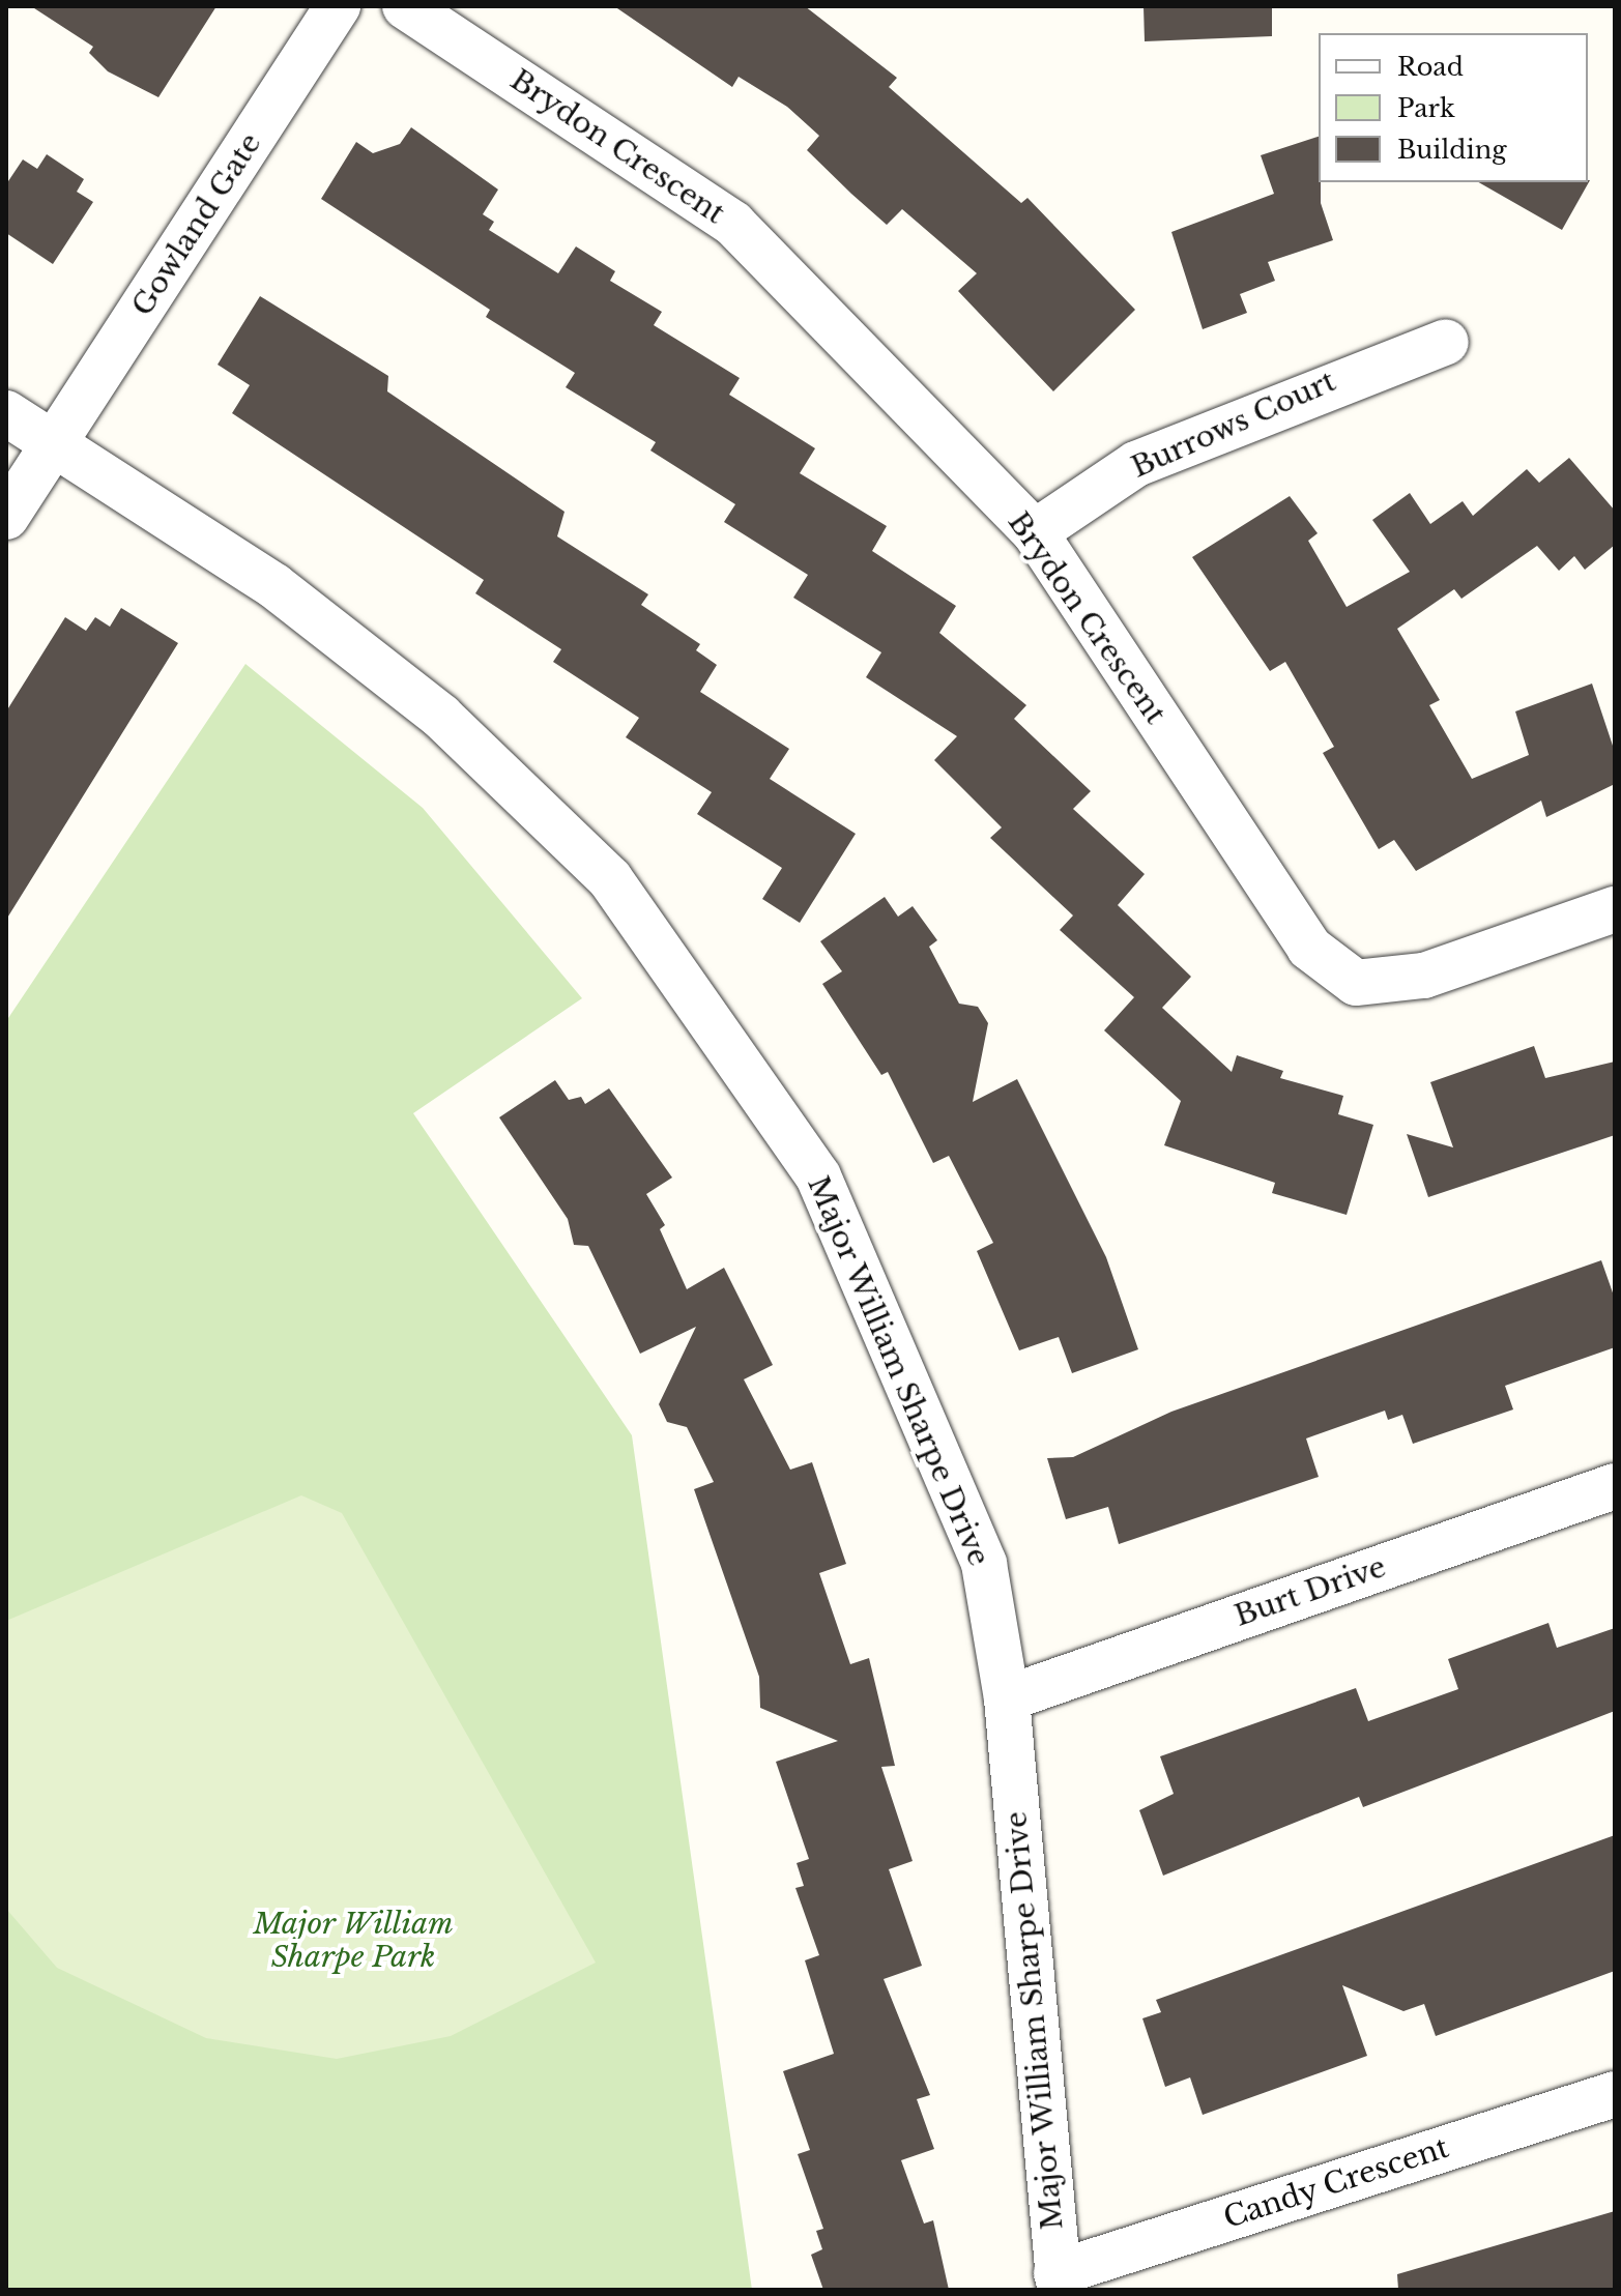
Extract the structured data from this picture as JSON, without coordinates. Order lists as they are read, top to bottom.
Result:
{
  "streets": {
    "street": [
      "Brydon Crescent",
      "Gowland Gate",
      "Burrows Court",
      "Major William Sharpe Drive",
      "Burt Drive",
      "Candy Crescent"
    ]
  },
  "crossings": [
    ["Brydon Crescent", "Burrows Court"],
    ["Gowland Gate", "Major William Sharpe Drive"],
    ["Major William Sharpe Drive", "Burt Drive"],
    ["Major William Sharpe Drive", "Candy Crescent"]
  ],
  "parks": ["Major William Sharpe Park"],
  "legend": ["Road", "Park", "Building"]
}
